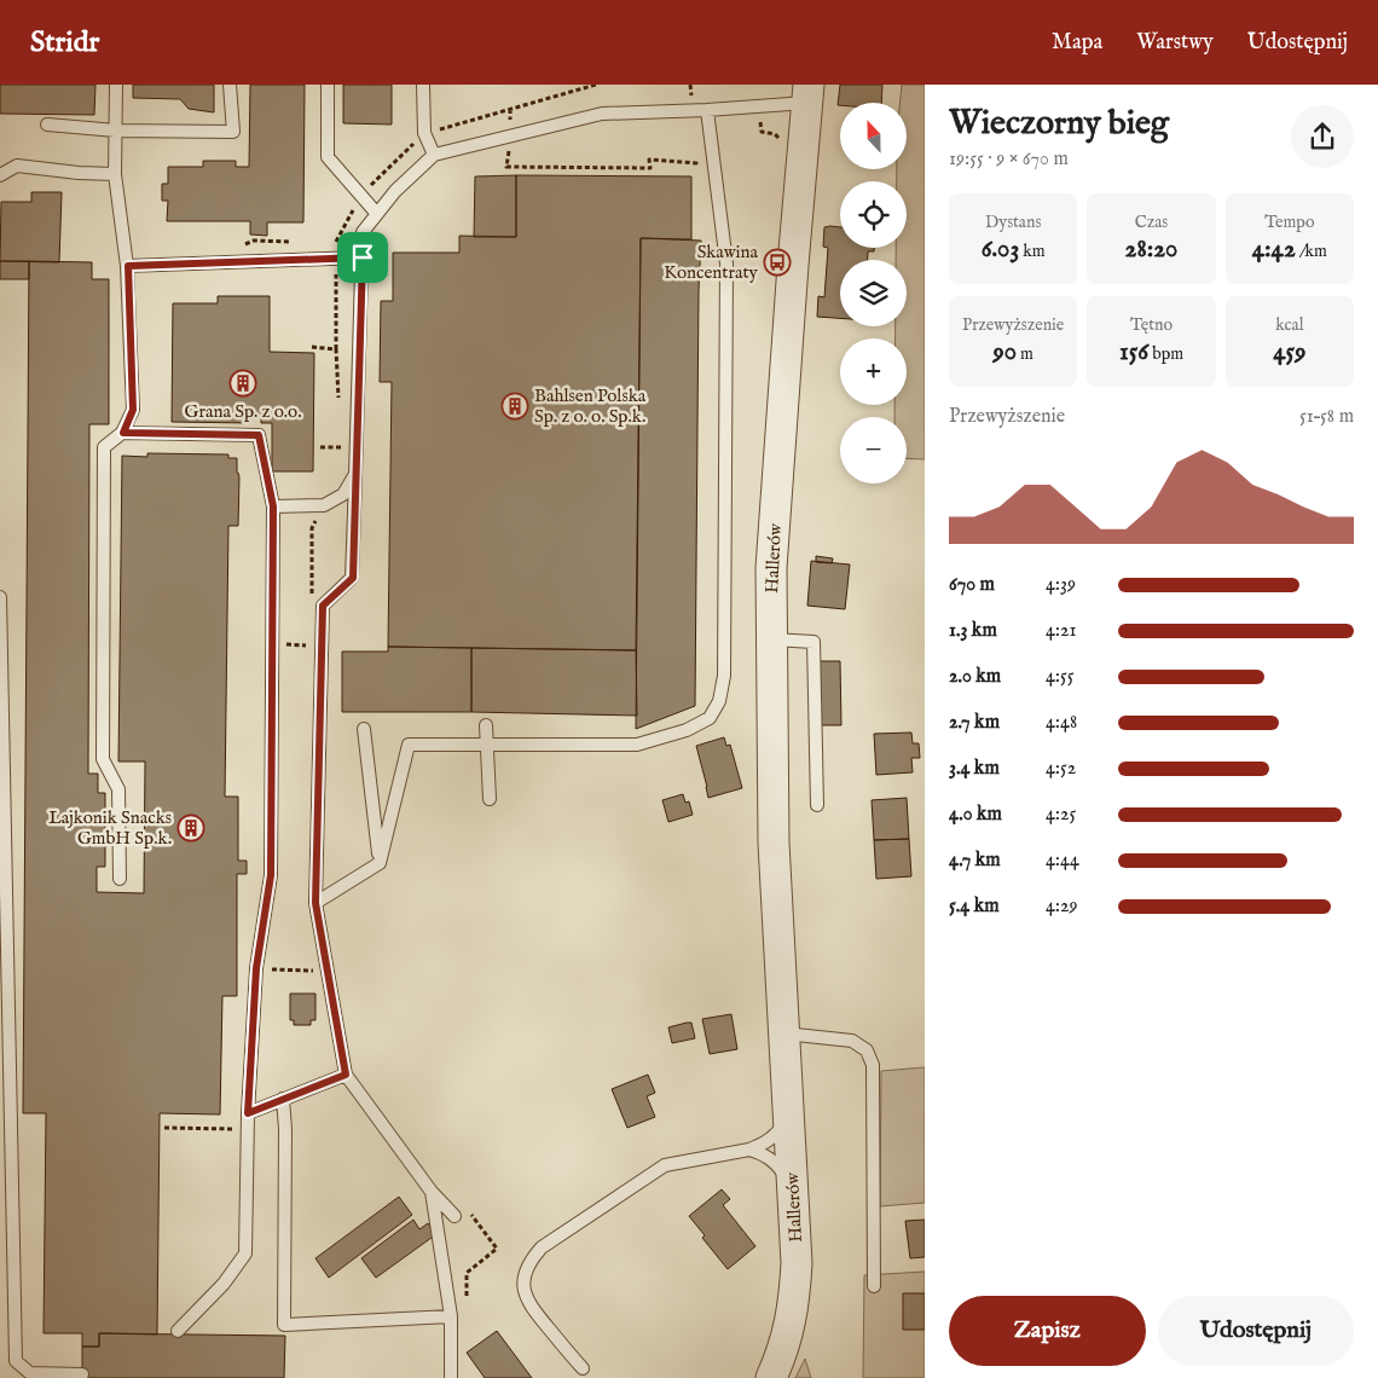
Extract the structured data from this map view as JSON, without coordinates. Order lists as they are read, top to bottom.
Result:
{
  "streets": {
    "street": ["Hallerów"]
  },
  "places": {
    "bus stop": ["Skawina Koncentraty"],
    "building": ["Grana Sp. z o.o.", "Bahlsen Polska Sp. z o. o. Sp.k.", "Lajkonik Snacks GmbH Sp.k."]
  },
  "north": "top",
  "page": {
    "header": "Stridr",
    "nav": ["Mapa", "Warstwy", "Udostępnij"],
    "heading": ["Wieczorny bieg", "19:55 · 9 × 670 m"],
    "map_buttons": ["+", "−"],
    "stats": [
      ["Dystans", "6.03 km"],
      ["Czas", "28:20"],
      ["Tempo", "4:42 /km"],
      ["Przewyższenie", "90 m"],
      ["Tętno", "156 bpm"],
      ["kcal", "459"]
    ],
    "chart": ["Przewyższenie", "51–58 m"],
    "list": [
      {
        "name": "670 m",
        "note": "4:39"
      },
      {
        "name": "1.3 km",
        "note": "4:21"
      },
      {
        "name": "2.0 km",
        "note": "4:55"
      },
      {
        "name": "2.7 km",
        "note": "4:48"
      },
      {
        "name": "3.4 km",
        "note": "4:52"
      },
      {
        "name": "4.0 km",
        "note": "4:25"
      },
      {
        "name": "4.7 km",
        "note": "4:44"
      },
      {
        "name": "5.4 km",
        "note": "4:29"
      }
    ],
    "buttons": ["Zapisz", "Udostępnij"]
  }
}
